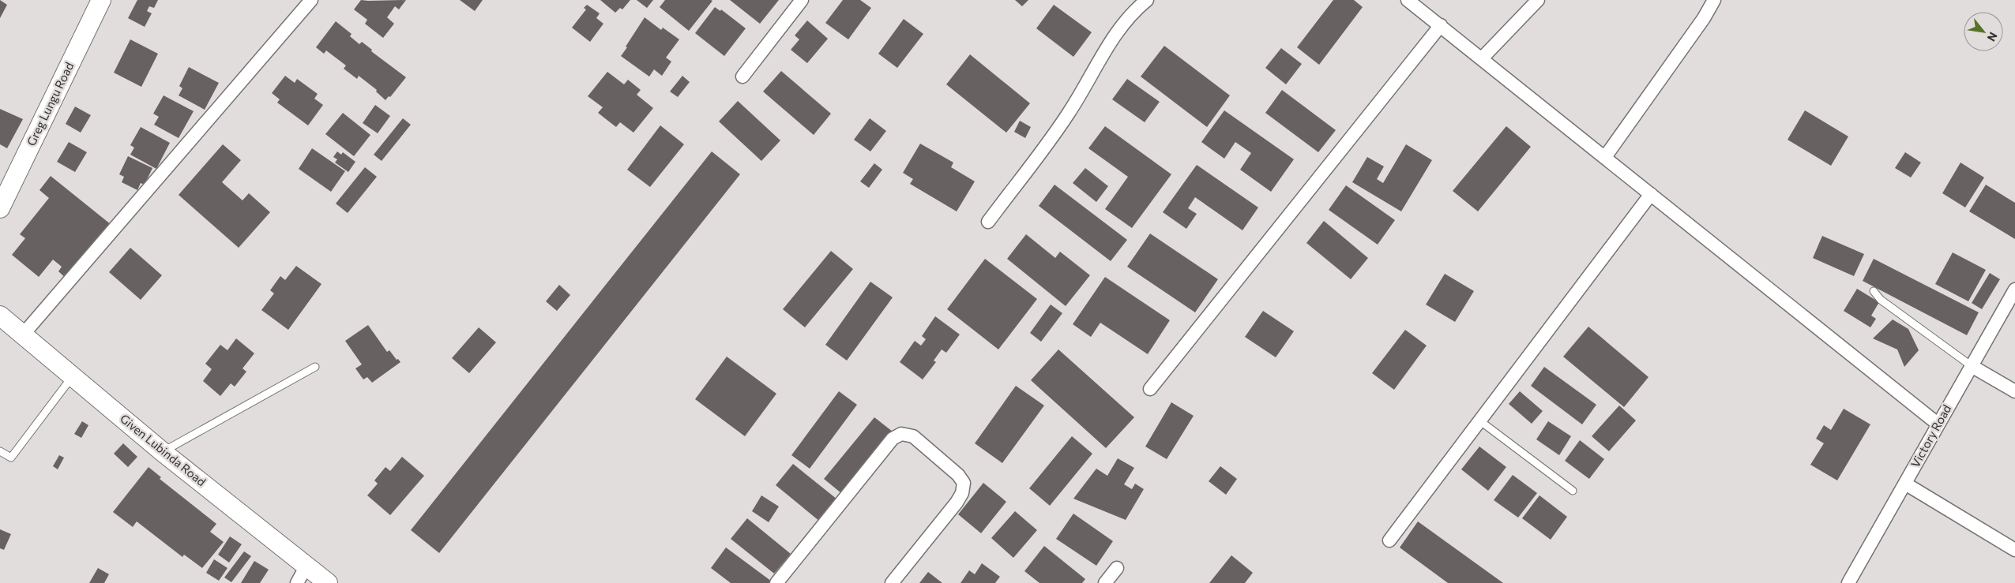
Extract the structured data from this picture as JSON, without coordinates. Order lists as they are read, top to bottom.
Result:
{
  "streets": {
    "street": ["Greg Lungu Road", "Victory Road", "Given Lubinda Road"]
  },
  "north": "bottom right"
}
